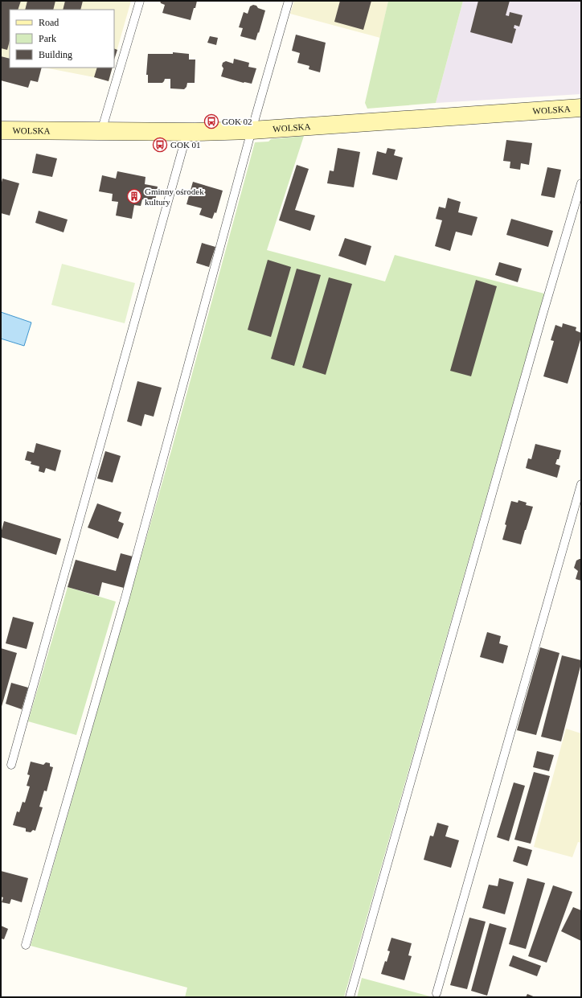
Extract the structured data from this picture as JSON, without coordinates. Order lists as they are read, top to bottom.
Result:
{
  "streets": {
    "street": ["WOLSKA"]
  },
  "places": {
    "bus stop": ["GOK 02", "GOK 01"],
    "building": ["Gminny ośrodek kultury"]
  },
  "legend": ["Road", "Park", "Building"]
}
